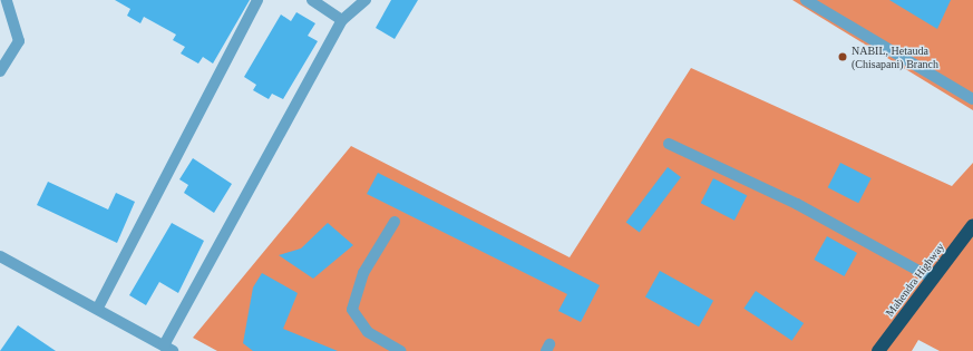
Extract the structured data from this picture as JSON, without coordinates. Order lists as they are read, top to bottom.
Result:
{
  "streets": {
    "highway": ["Mahendra Highway"]
  },
  "places": ["NABIL, Hetauda (Chisapani) Branch"]
}
